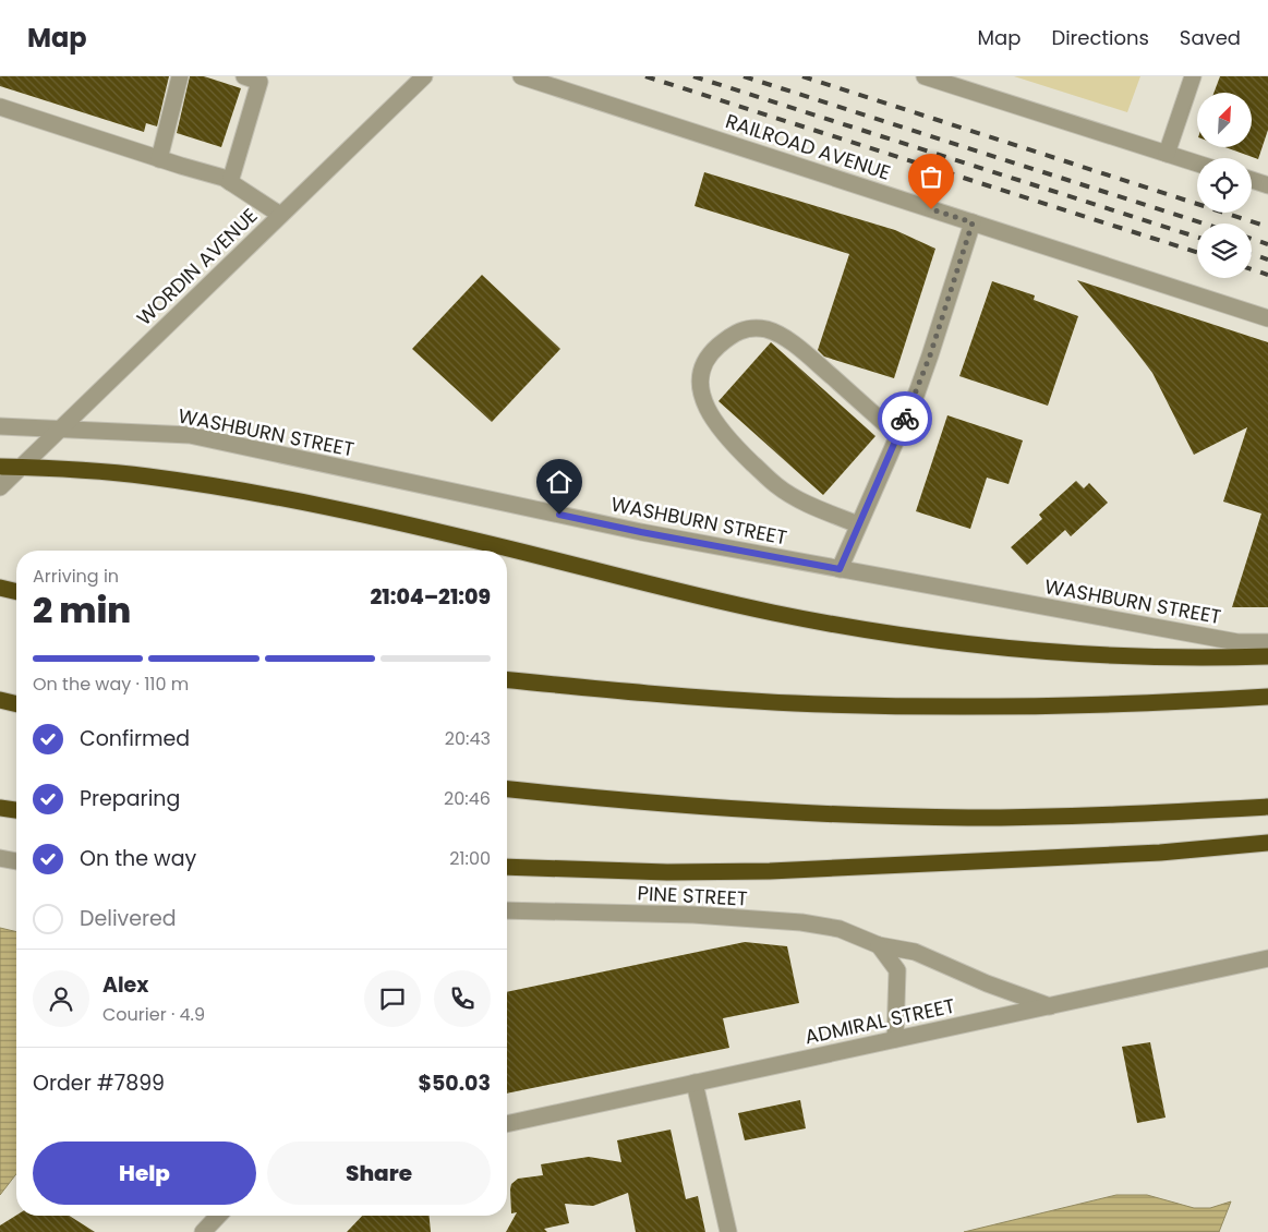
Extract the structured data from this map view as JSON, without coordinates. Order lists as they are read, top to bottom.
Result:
{
  "streets": {
    "street": [
      "RAILROAD AVENUE",
      "WORDIN AVENUE",
      "WASHBURN STREET",
      "PINE STREET",
      "ADMIRAL STREET"
    ]
  },
  "crossings": [
    ["WORDIN AVENUE", "WASHBURN STREET"],
    ["PINE STREET", "ADMIRAL STREET"]
  ],
  "north": "top right",
  "page": {
    "header": "Map",
    "nav": ["Map", "Directions", "Saved"],
    "heading": ["2 min", "Arriving in", "21:04–21:09"],
    "panel": [
      "Alex",
      "Courier · 4.9",
      "Order #7899",
      "$50.03"
    ],
    "bar": "On the way · 110 m",
    "list": [
      ["Confirmed", "20:43"],
      ["Preparing", "20:46"],
      ["On the way", "21:00"],
      "Delivered"
    ],
    "buttons": ["Help", "Share"]
  }
}
